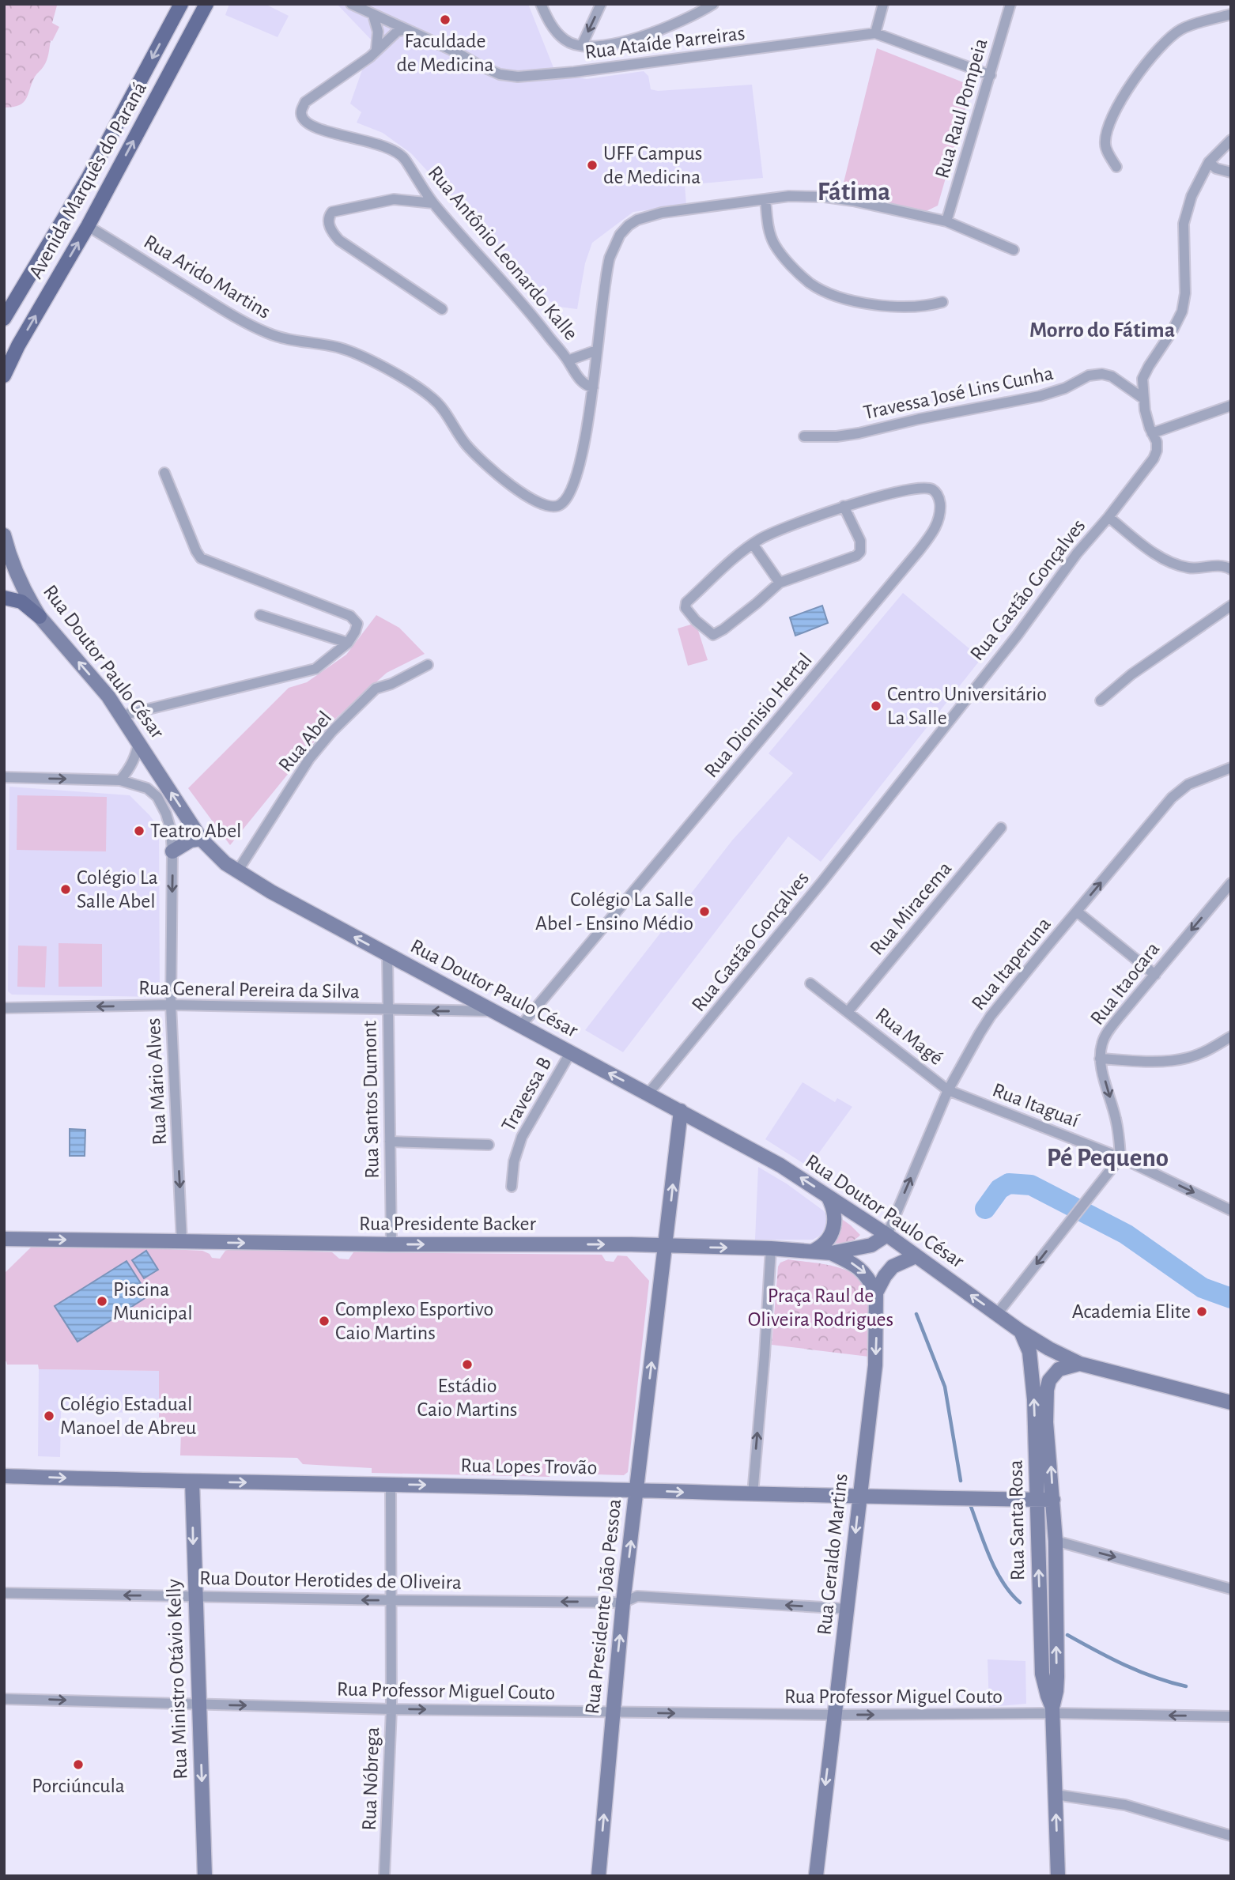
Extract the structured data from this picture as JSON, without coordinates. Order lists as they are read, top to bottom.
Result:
{
  "streets": {
    "main road": [
      "Avenida Marquês do Paraná",
      "Rua Doutor Paulo César",
      "Rua Presidente Backer",
      "Rua Lopes Trovão",
      "Rua Santa Rosa",
      "Rua Geraldo Martins",
      "Rua Presidente João Pessoa",
      "Rua Ministro Otávio Kelly"
    ],
    "street": [
      "Rua Ataíde Parreiras",
      "Rua Raul Pompeia",
      "Rua Antônio Leonardo Kalle",
      "Rua Arido Martins",
      "Travessa José Lins Cunha",
      "Rua Gastão Gonçalves",
      "Rua Dionisio Hertal",
      "Rua Abel",
      "Rua Miracema",
      "Rua Itaperuna",
      "Rua Itaocara",
      "Rua General Pereira da Silva",
      "Rua Magé",
      "Rua Mário Alves",
      "Travessa B",
      "Rua Santos Dumont",
      "Rua Itaguaí",
      "Rua Doutor Herotides de Oliveira",
      "Rua Professor Miguel Couto",
      "Rua Nóbrega"
    ]
  },
  "crossings": [
    ["Rua Ataíde Parreiras", "Rua Raul Pompeia"],
    ["Avenida Marquês do Paraná", "Rua Arido Martins"],
    ["Rua Antônio Leonardo Kalle", "Rua Arido Martins"],
    ["Travessa José Lins Cunha", "Rua Gastão Gonçalves"],
    ["Rua Gastão Gonçalves", "Rua Doutor Paulo César"],
    ["Rua Doutor Paulo César", "Rua Dionisio Hertal"],
    ["Rua Doutor Paulo César", "Rua Abel"],
    ["Rua Doutor Paulo César", "Rua Itaperuna"],
    ["Rua Doutor Paulo César", "Rua General Pereira da Silva"],
    ["Rua Doutor Paulo César", "Travessa B"],
    ["Rua Doutor Paulo César", "Rua Santos Dumont"],
    ["Rua Doutor Paulo César", "Rua Presidente Backer"],
    ["Rua Doutor Paulo César", "Rua Santa Rosa"],
    ["Rua Doutor Paulo César", "Rua Presidente João Pessoa"],
    ["Rua Miracema", "Rua Magé"],
    ["Rua Itaperuna", "Rua Magé"],
    ["Rua Itaperuna", "Rua Itaguaí"],
    ["Rua Itaperuna", "Rua Presidente Backer"],
    ["Rua Itaocara", "Rua Itaguaí"],
    ["Rua General Pereira da Silva", "Rua Mário Alves"],
    ["Rua General Pereira da Silva", "Rua Santos Dumont"],
    ["Rua Magé", "Rua Itaguaí"],
    ["Rua Mário Alves", "Rua Presidente Backer"],
    ["Rua Santos Dumont", "Rua Presidente Backer"],
    ["Rua Presidente Backer", "Rua Presidente João Pessoa"],
    ["Rua Lopes Trovão", "Rua Santa Rosa"],
    ["Rua Lopes Trovão", "Rua Geraldo Martins"],
    ["Rua Lopes Trovão", "Rua Presidente João Pessoa"],
    ["Rua Lopes Trovão", "Rua Ministro Otávio Kelly"],
    ["Rua Lopes Trovão", "Rua Nóbrega"],
    ["Rua Santa Rosa", "Rua Professor Miguel Couto"],
    ["Rua Geraldo Martins", "Rua Doutor Herotides de Oliveira"],
    ["Rua Geraldo Martins", "Rua Professor Miguel Couto"],
    ["Rua Doutor Herotides de Oliveira", "Rua Presidente João Pessoa"],
    ["Rua Doutor Herotides de Oliveira", "Rua Ministro Otávio Kelly"],
    ["Rua Doutor Herotides de Oliveira", "Rua Nóbrega"],
    ["Rua Presidente João Pessoa", "Rua Professor Miguel Couto"],
    ["Rua Ministro Otávio Kelly", "Rua Professor Miguel Couto"],
    ["Rua Professor Miguel Couto", "Rua Nóbrega"]
  ],
  "one_way": [
    "Rua Doutor Paulo César",
    "Rua Itaperuna",
    "Rua Itaocara",
    "Rua General Pereira da Silva",
    "Rua Mário Alves",
    "Rua Itaguaí",
    "Rua Presidente Backer",
    "Rua Lopes Trovão",
    "Rua Santa Rosa",
    "Rua Geraldo Martins",
    "Rua Doutor Herotides de Oliveira",
    "Rua Presidente João Pessoa",
    "Rua Ministro Otávio Kelly"
  ],
  "districts": ["Fátima", "Morro do Fátima", "Pé Pequeno"],
  "parks": ["Praça Raul de Oliveira Rodrigues"],
  "places": [
    "Faculdade de Medicina",
    "UFF Campus de Medicina",
    "Centro Universitário La Salle",
    "Teatro Abel",
    "Colégio La Salle Abel",
    "Colégio La Salle Abel - Ensino Médio",
    "Piscina Municipal",
    "Academia Elite",
    "Complexo Esportivo Caio Martins",
    "Estádio Caio Martins",
    "Colégio Estadual Manoel de Abreu",
    "Porciúncula"
  ]
}
